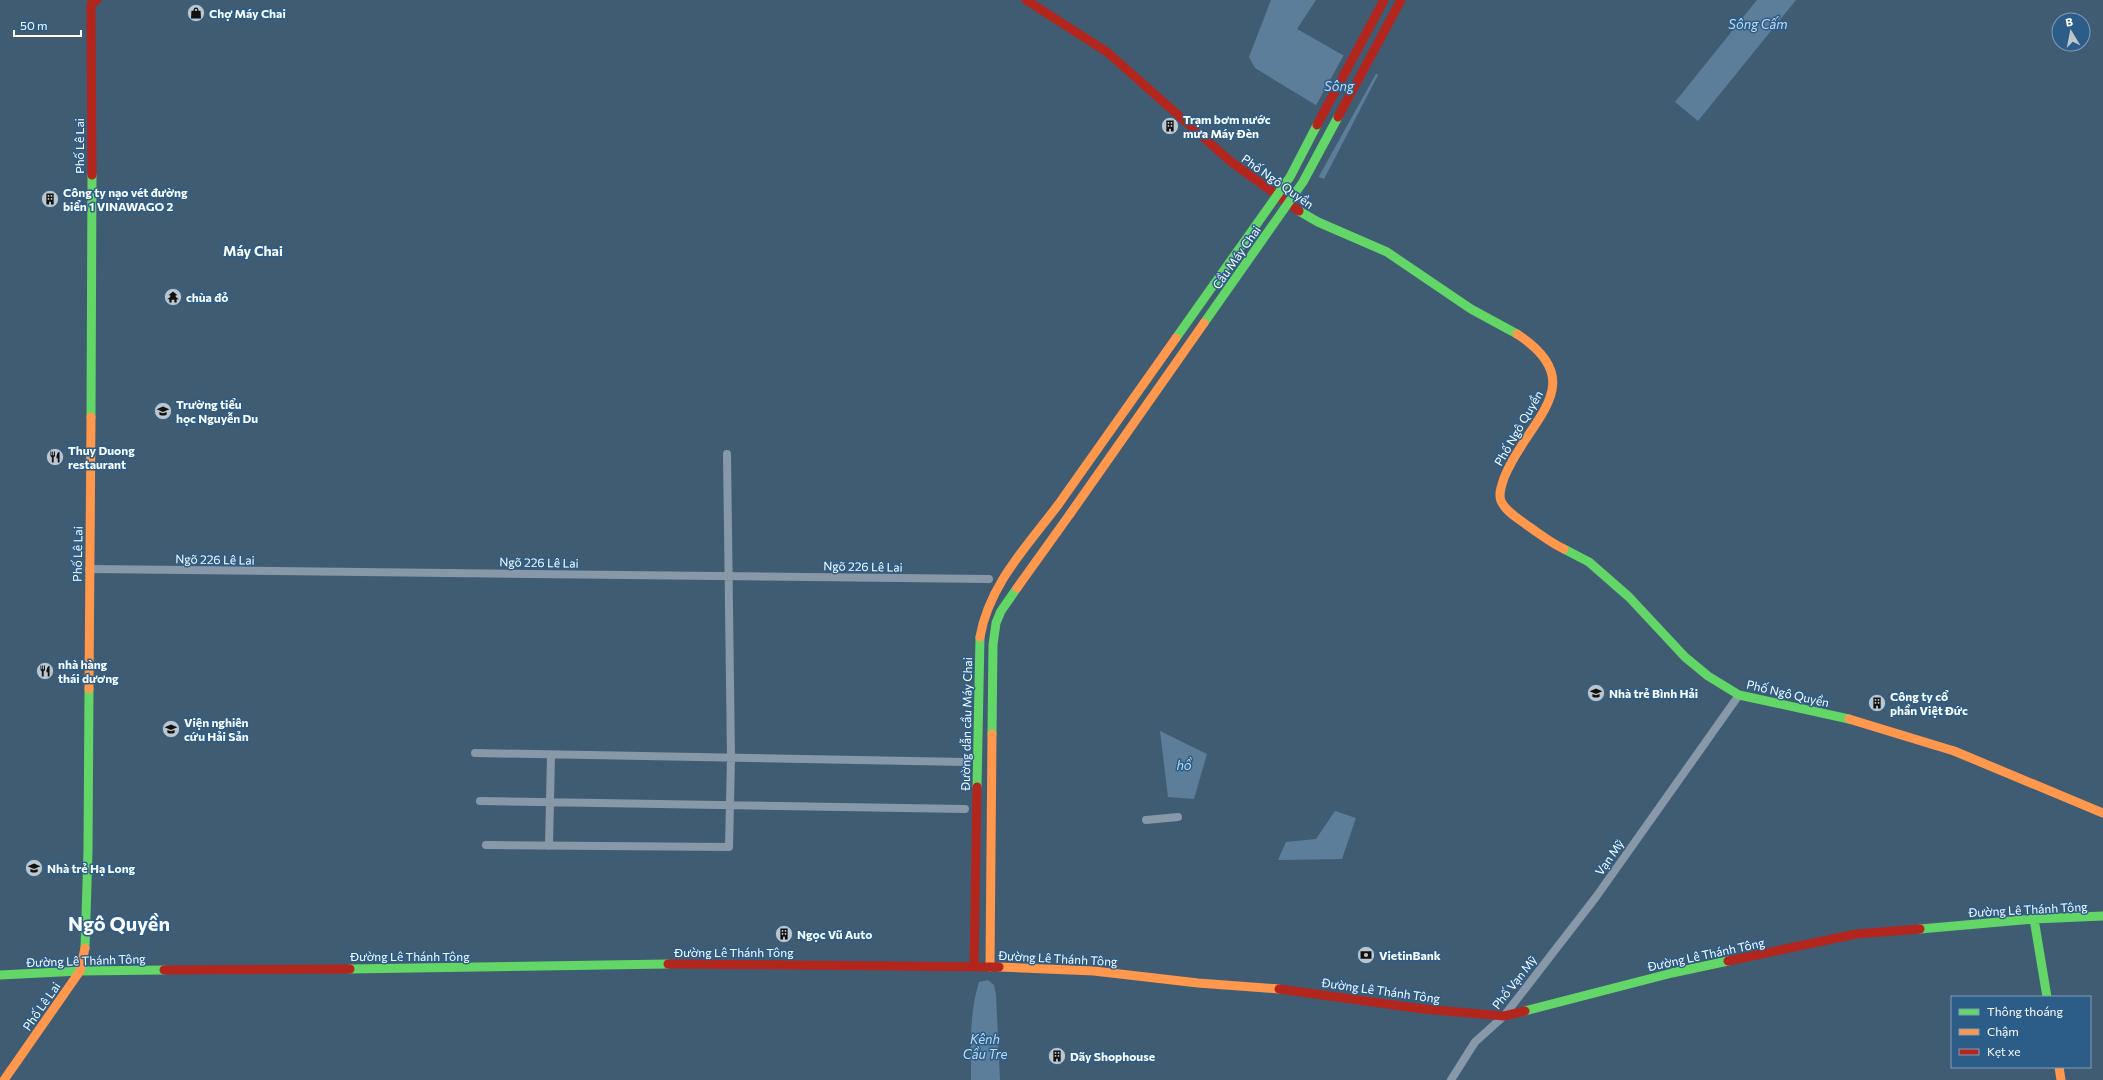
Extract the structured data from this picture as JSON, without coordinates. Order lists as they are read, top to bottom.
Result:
{
  "streets": {
    "street": [
      "Phố Lê Lai",
      "Phố Ngô Quyền",
      "Cầu Máy Chai",
      "Ngõ 226 Lê Lai",
      "Đường dẫn cầu Máy Chai",
      "Vạn Mỹ",
      "Đường Lê Thánh Tông",
      "Phố Vạn Mỹ"
    ]
  },
  "crossings": [
    ["Phố Lê Lai", "Ngõ 226 Lê Lai"],
    ["Phố Lê Lai", "Đường Lê Thánh Tông"],
    ["Phố Ngô Quyền", "Vạn Mỹ"],
    ["Cầu Máy Chai", "Đường dẫn cầu Máy Chai"],
    ["Cầu Máy Chai", "Đường Lê Thánh Tông"],
    ["Đường dẫn cầu Máy Chai", "Đường Lê Thánh Tông"],
    ["Vạn Mỹ", "Phố Vạn Mỹ"],
    ["Đường Lê Thánh Tông", "Phố Vạn Mỹ"]
  ],
  "districts": ["Máy Chai", "Ngô Quyền"],
  "water": [
    "Sông Cấm",
    "Sông",
    "hồ",
    "Kênh Cầu Tre"
  ],
  "places": {
    "shop": ["Chợ Máy Chai"],
    "building": [
      "Trạm bơm nước mưa Máy Đèn",
      "Công ty nạo vét đường biển 1 VINAWAGO 2",
      "Công ty cổ phần Việt Đức",
      "Ngọc Vũ Auto",
      "Dãy Shophouse"
    ],
    "temple": ["chùa đỏ"],
    "school or university": [
      "Trường tiểu học Nguyễn Du",
      "Nhà trẻ Bình Hải",
      "Viện nghiên cứu Hải Sản",
      "Nhà trẻ Hạ Long"
    ],
    "restaurant": ["Thuy Duong restaurant", "nhà hàng thái dương"],
    "bank": ["VietinBank"]
  },
  "legend": ["Thông thoáng", "Chậm", "Kẹt xe"],
  "scale_bar": "50 m",
  "north": "top"
}
